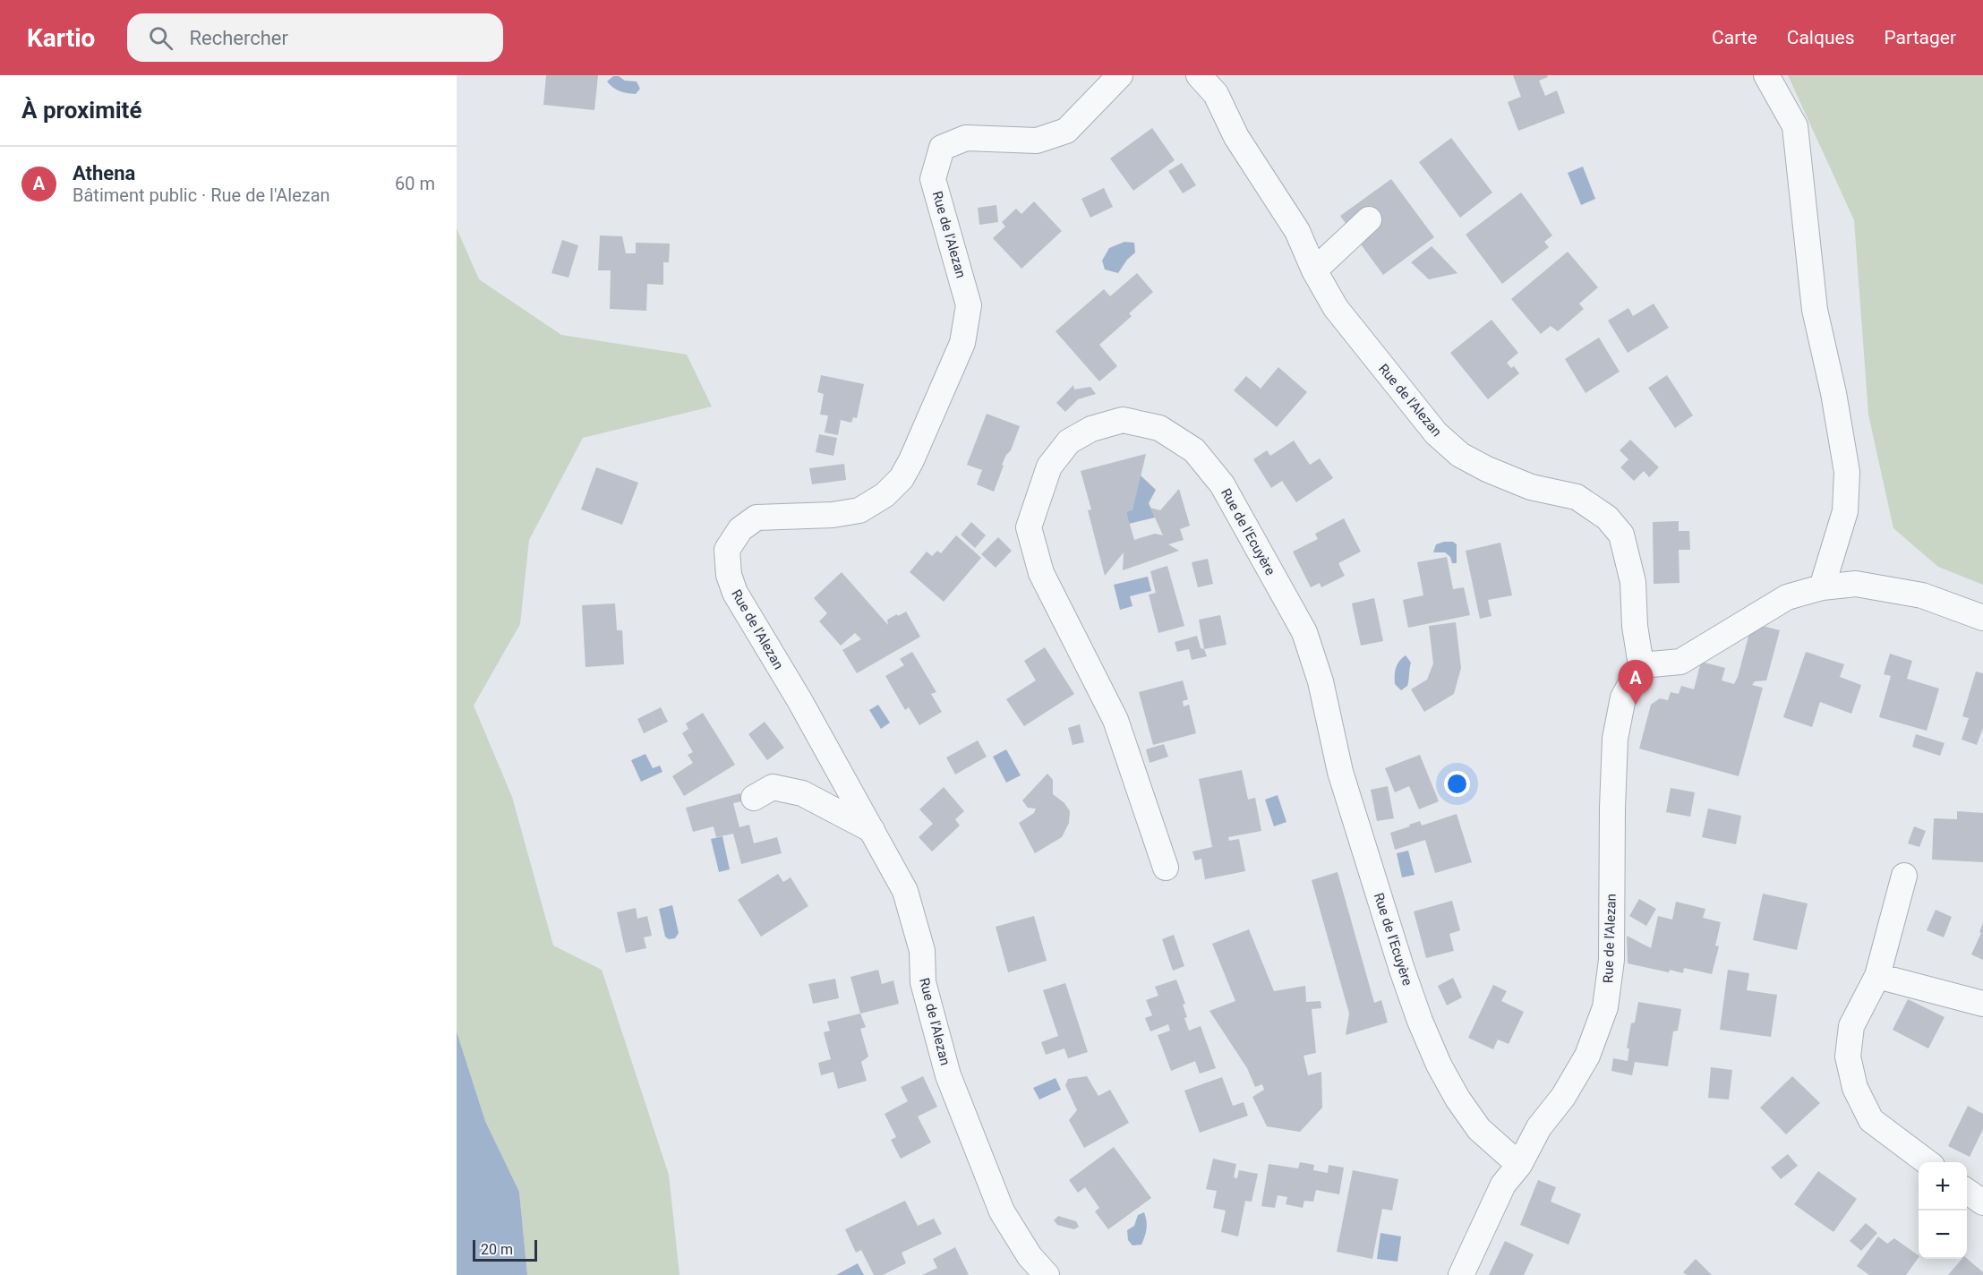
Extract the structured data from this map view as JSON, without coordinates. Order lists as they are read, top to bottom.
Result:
{
  "streets": {
    "street": ["Rue de l'Alezan", "Rue de l'Ecuyère"]
  },
  "crossings": [
    ["Rue de l'Alezan", "Rue de l'Ecuyère"]
  ],
  "scale_bar": "20 m",
  "page": {
    "header": "Kartio",
    "search": "Rechercher",
    "nav": ["Carte", "Calques", "Partager"],
    "heading": "À proximité",
    "list": [
      {
        "mark": "A",
        "name": "Athena",
        "note": "Bâtiment public · Rue de l'Alezan",
        "value": "60 m"
      }
    ],
    "pins": "A",
    "map_buttons": ["+", "−"],
    "scale": "20 m"
  }
}
